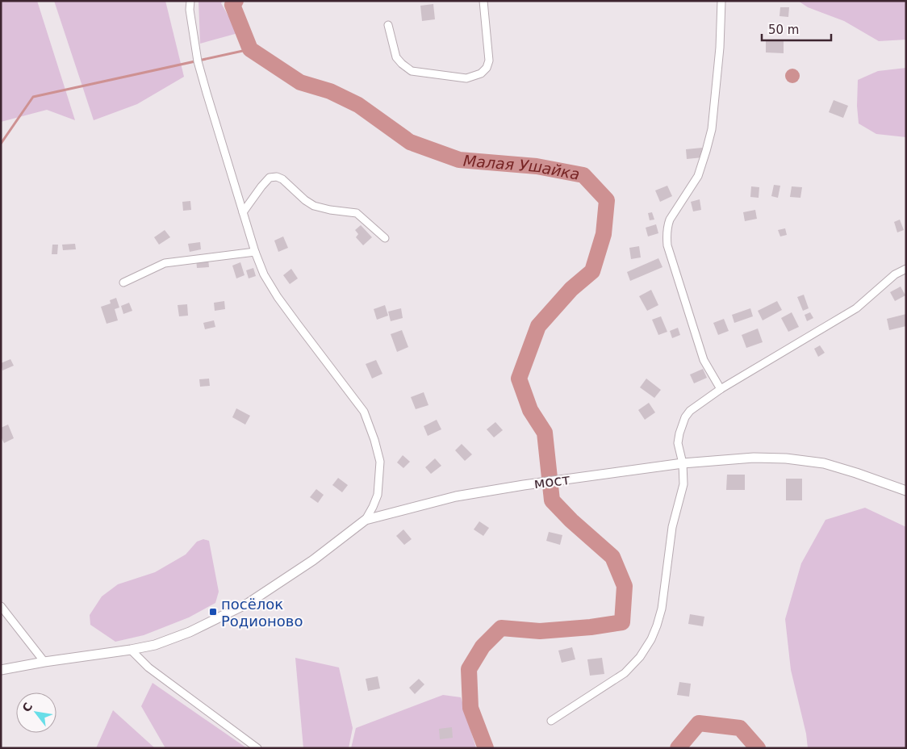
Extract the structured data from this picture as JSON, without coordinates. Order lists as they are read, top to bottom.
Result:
{
  "streets": {
    "street": ["мост"]
  },
  "water": ["Малая Ушайка"],
  "places": {
    "transit": ["посёлок Родионово"]
  },
  "scale_bar": "50 m",
  "north": "top left"
}
